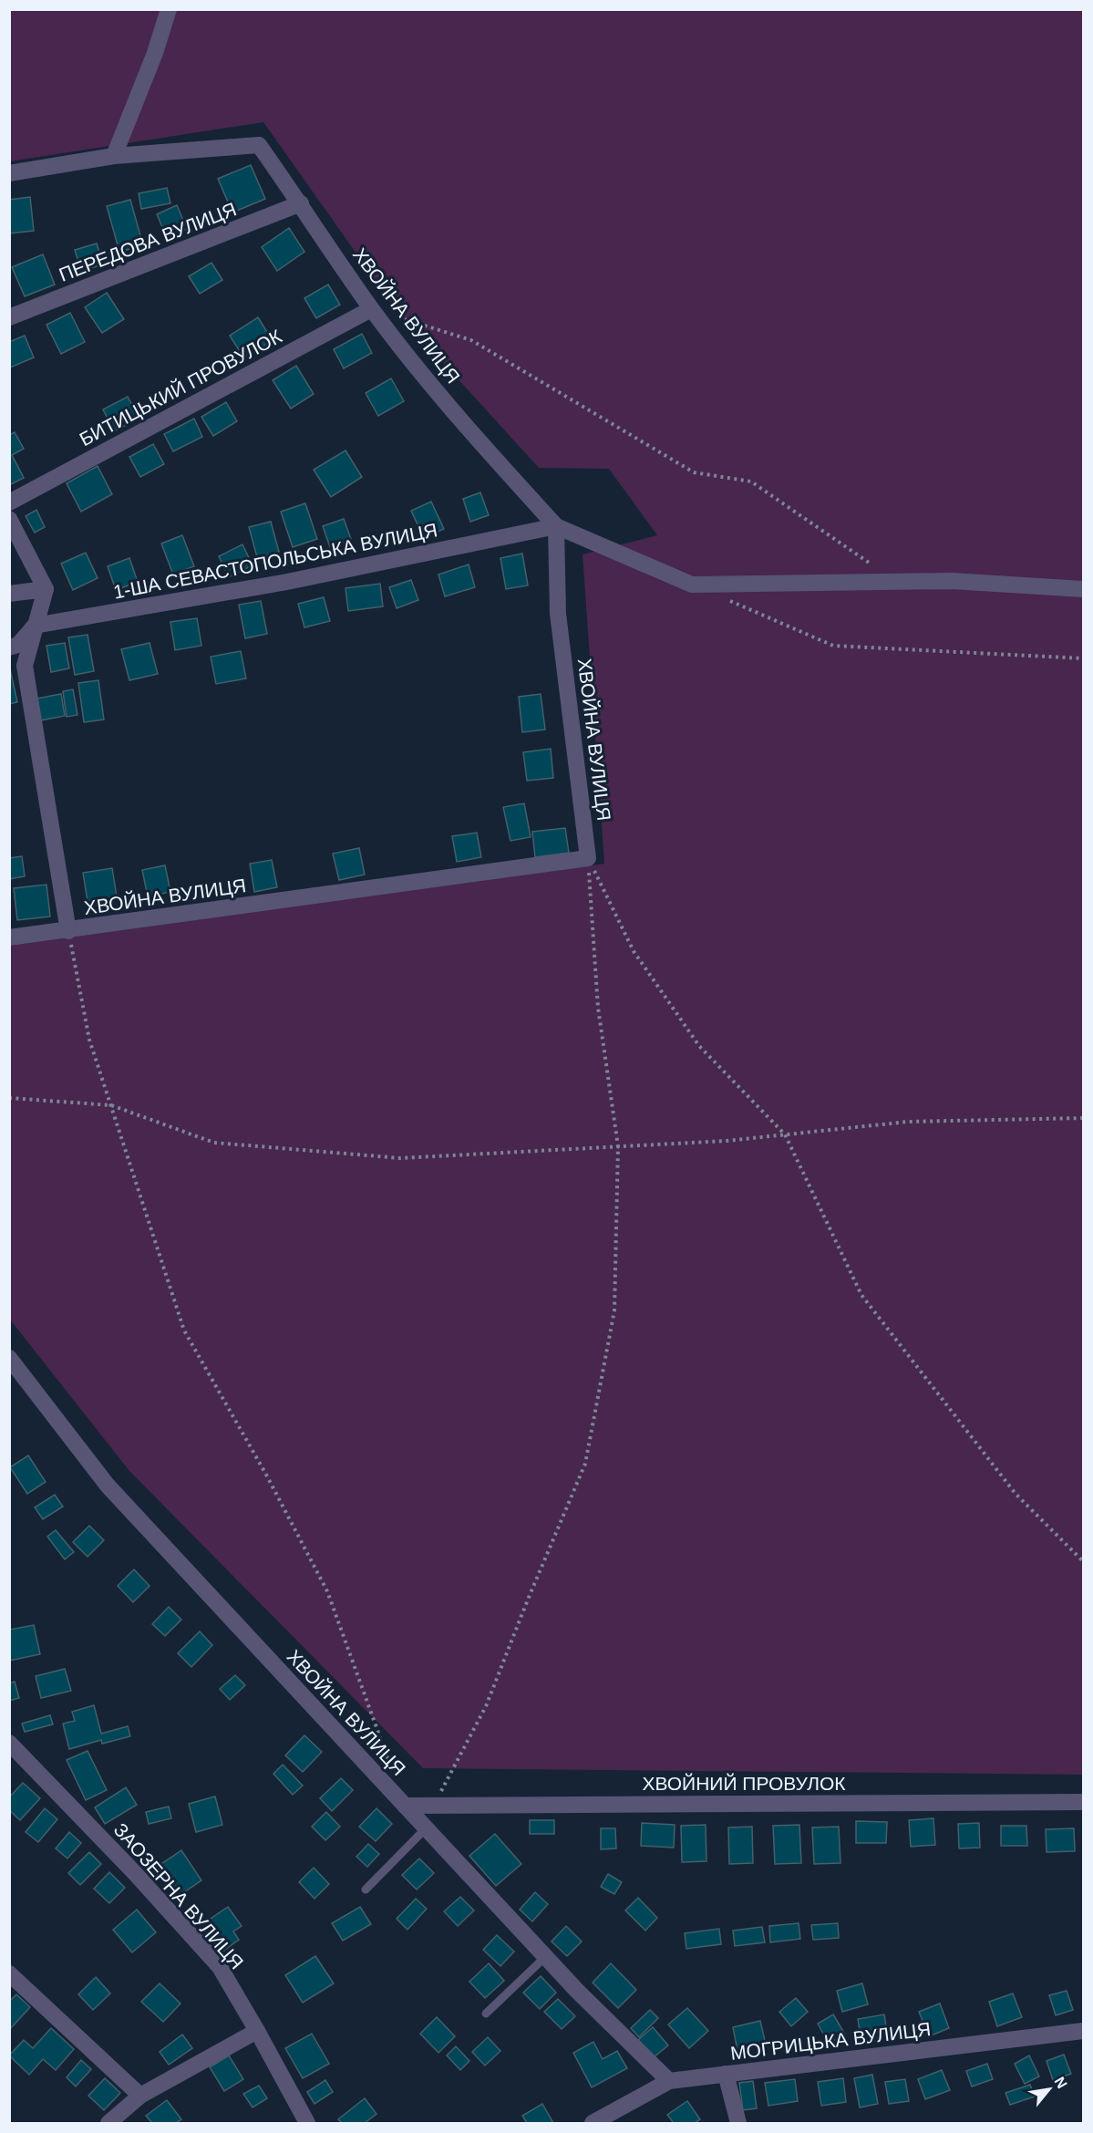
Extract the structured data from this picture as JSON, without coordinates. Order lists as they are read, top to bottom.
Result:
{
  "streets": {
    "street": [
      "ПЕРЕДОВА ВУЛИЦЯ",
      "ХВОЙНА ВУЛИЦЯ",
      "БИТИЦЬКИЙ ПРОВУЛОК",
      "1-ША СЕВАСТОПОЛЬСЬКА ВУЛИЦЯ",
      "ХВОЙНИЙ ПРОВУЛОК",
      "ЗАОЗЕРНА ВУЛИЦЯ",
      "МОГРИЦЬКА ВУЛИЦЯ"
    ]
  },
  "crossings": [
    ["ПЕРЕДОВА ВУЛИЦЯ", "ХВОЙНА ВУЛИЦЯ"],
    ["ХВОЙНА ВУЛИЦЯ", "БИТИЦЬКИЙ ПРОВУЛОК"],
    ["ХВОЙНА ВУЛИЦЯ", "1-ША СЕВАСТОПОЛЬСЬКА ВУЛИЦЯ"],
    ["ХВОЙНА ВУЛИЦЯ", "ХВОЙНИЙ ПРОВУЛОК"],
    ["ХВОЙНА ВУЛИЦЯ", "МОГРИЦЬКА ВУЛИЦЯ"]
  ],
  "north": "top right"
}
